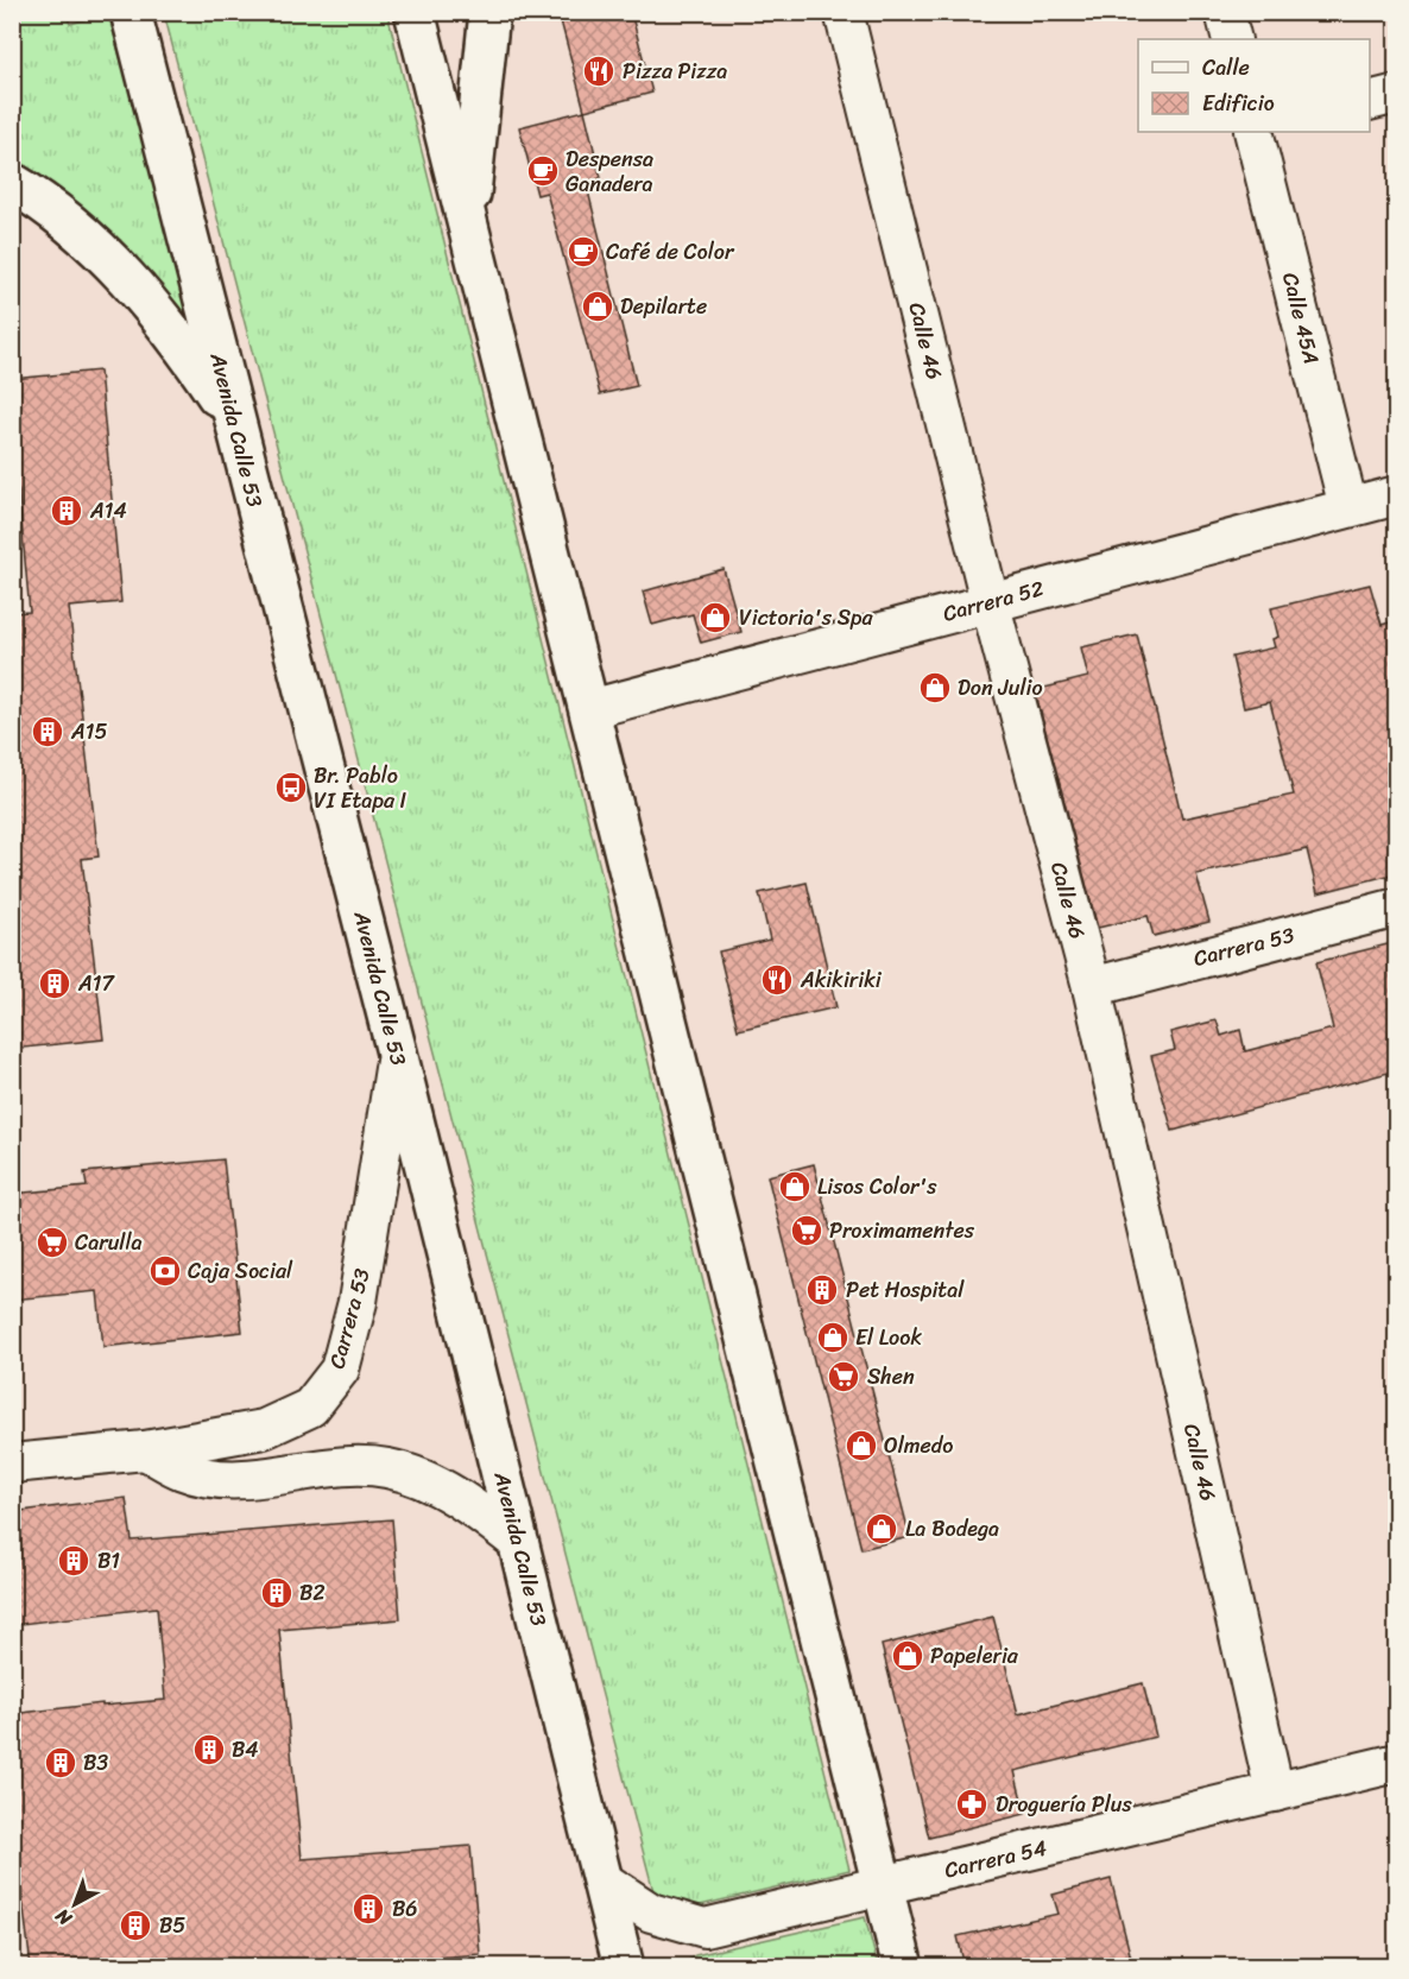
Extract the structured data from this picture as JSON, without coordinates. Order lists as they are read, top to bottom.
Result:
{
  "streets": {
    "main road": ["Avenida Calle 53"],
    "street": [
      "Calle 45A",
      "Calle 46",
      "Carrera 52",
      "Carrera 53",
      "Carrera 54"
    ]
  },
  "crossings": [
    ["Calle 45A", "Carrera 52"],
    ["Calle 46", "Carrera 52"],
    ["Calle 46", "Carrera 53"],
    ["Calle 46", "Carrera 54"],
    ["Avenida Calle 53", "Carrera 53"],
    ["Avenida Calle 53", "Carrera 54"]
  ],
  "places": {
    "restaurant": ["Pizza Pizza", "Akikiriki"],
    "cafe": ["Despensa Ganadera", "Café de Color"],
    "shop": [
      "Depilarte",
      "Victoria's Spa",
      "Don Julio",
      "Lisos Color's",
      "El Look",
      "Olmedo",
      "La Bodega",
      "Papeleria"
    ],
    "building": [
      "A14",
      "A15",
      "A17",
      "Pet Hospital",
      "B1",
      "B2",
      "B4",
      "B3",
      "B6",
      "B5"
    ],
    "bus stop": ["Br. Pablo VI Etapa I"],
    "supermarket": ["Proximamentes", "Carulla", "Shen"],
    "bank": ["Caja Social"],
    "pharmacy": ["Droguería Plus"]
  },
  "legend": ["Calle", "Edificio"],
  "north": "bottom left"
}
